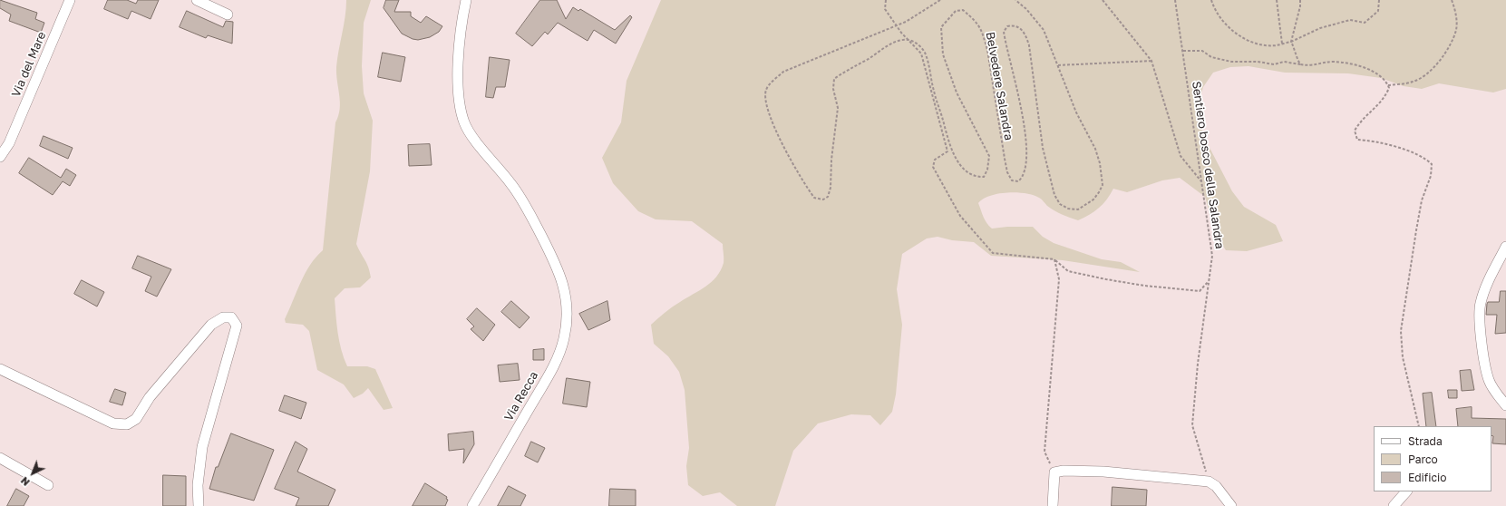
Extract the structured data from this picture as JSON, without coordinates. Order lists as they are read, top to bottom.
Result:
{
  "streets": {
    "street": ["Via del Mare", "Via Recca"],
    "path": ["Belvedere Salandra", "Sentiero bosco della Salandra"]
  },
  "legend": ["Strada", "Parco", "Edificio"],
  "north": "bottom left"
}
